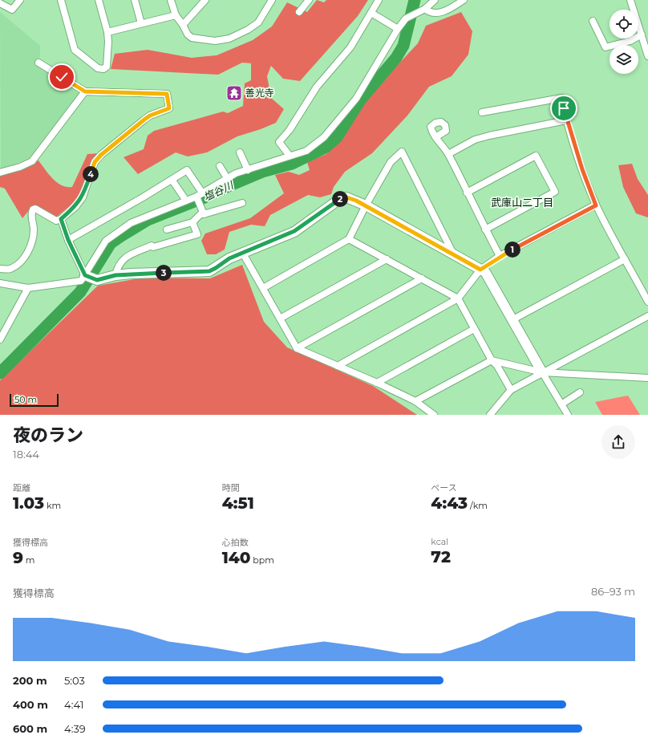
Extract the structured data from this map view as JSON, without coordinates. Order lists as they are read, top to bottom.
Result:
{
  "districts": ["武庫山二丁目"],
  "water": ["塩谷川"],
  "places": {
    "temple": ["善光寺"]
  },
  "scale_bar": "50 m",
  "page": {
    "pins": [
      "4",
      "2",
      "1",
      "3"
    ],
    "scale": "50 m",
    "heading": ["夜のラン", "18:44"],
    "stats": [
      ["距離", "1.03 km"],
      ["時間", "4:51"],
      ["ペース", "4:43 /km"],
      ["獲得標高", "9 m"],
      ["心拍数", "140 bpm"],
      ["kcal", "72"]
    ],
    "chart": ["獲得標高", "86–93 m"],
    "list": [
      {
        "name": "200 m",
        "note": "5:03"
      },
      {
        "name": "400 m",
        "note": "4:41"
      },
      {
        "name": "600 m",
        "note": "4:39"
      }
    ]
  }
}
